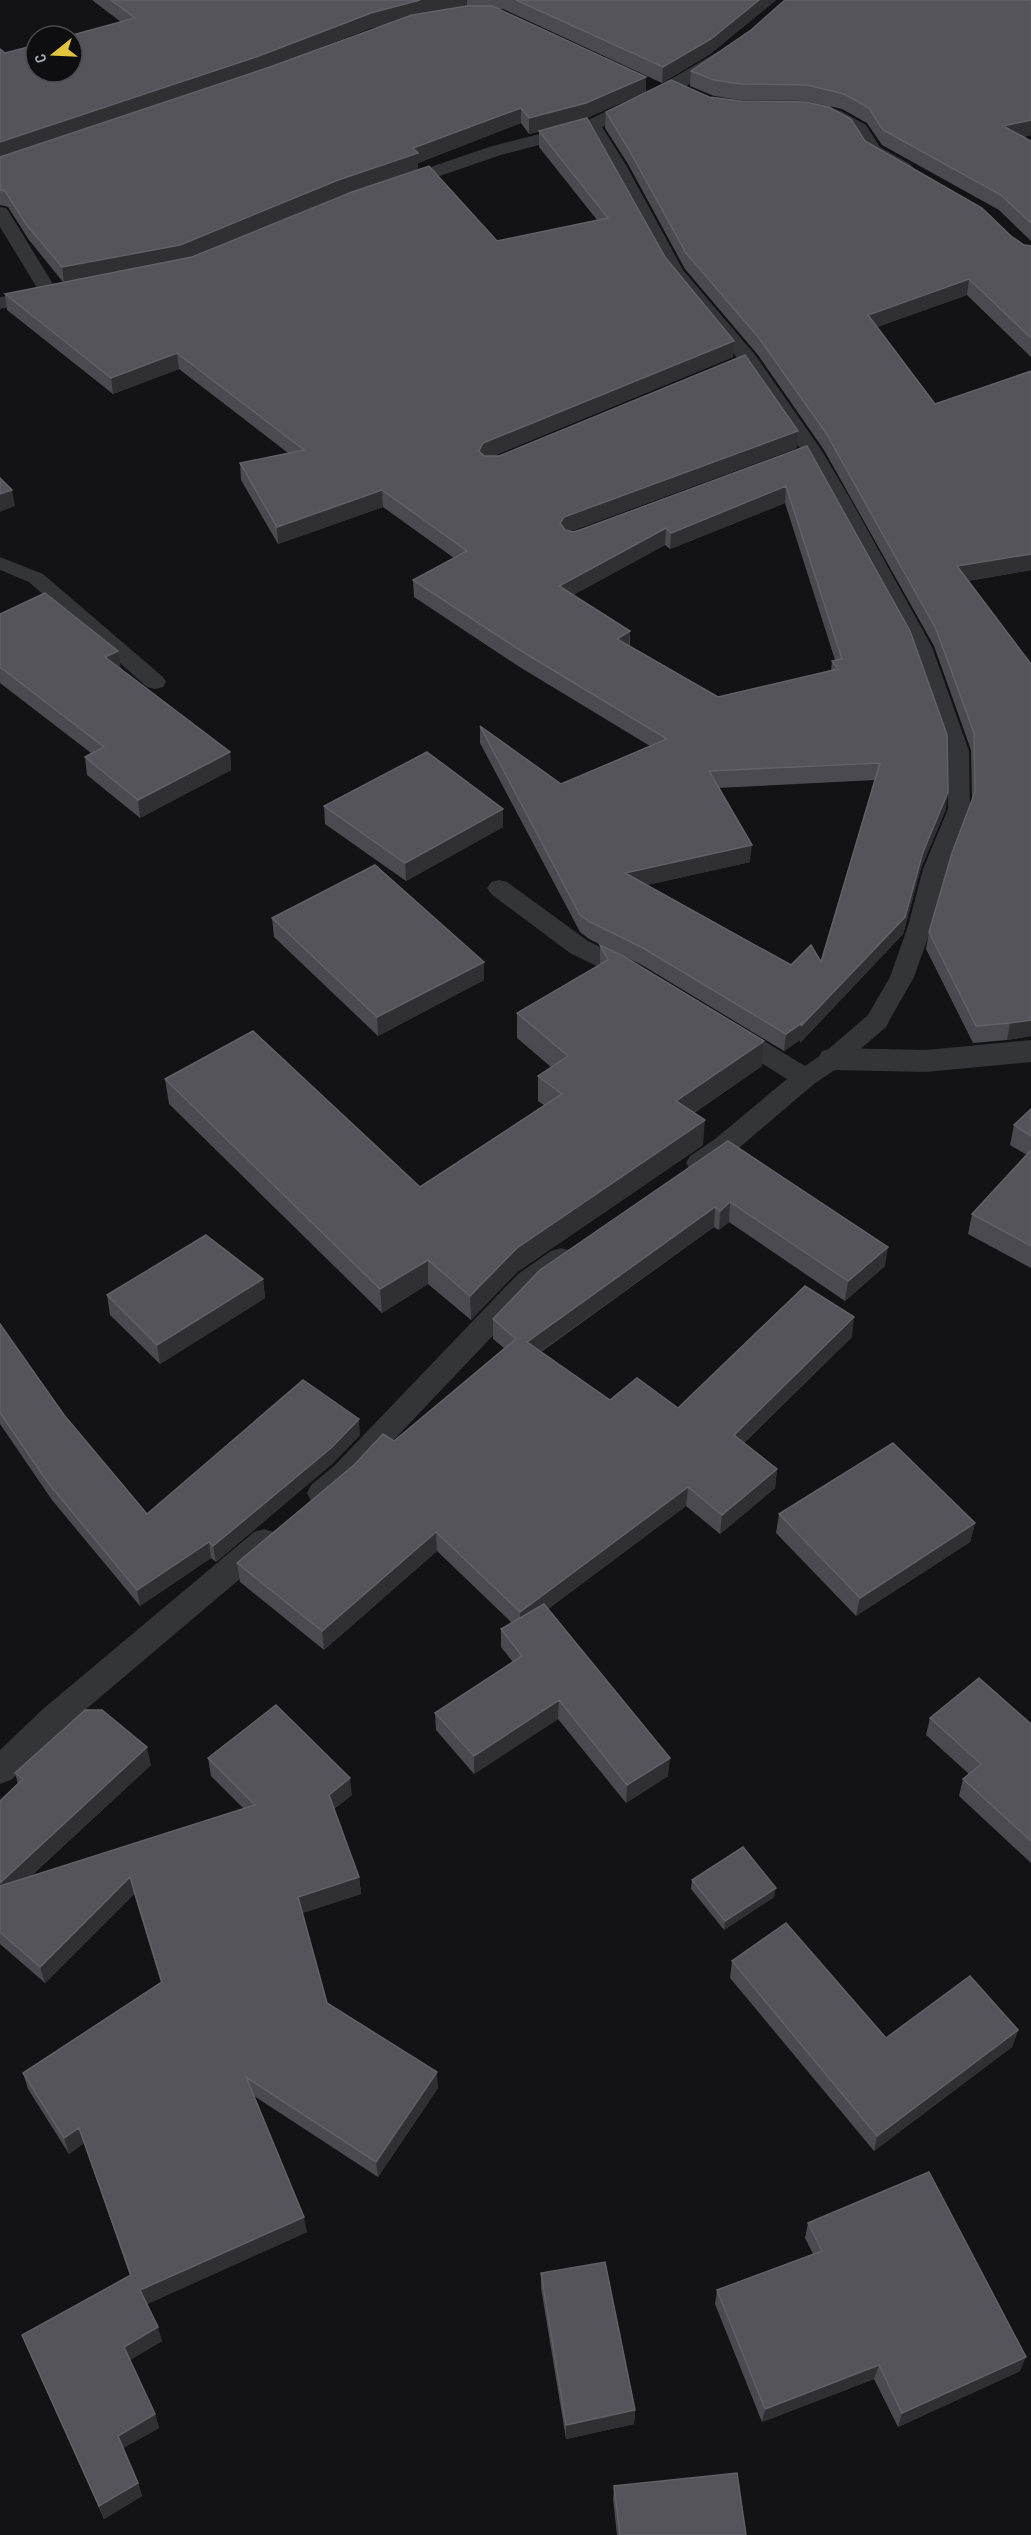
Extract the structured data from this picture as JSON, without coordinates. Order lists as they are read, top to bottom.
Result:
{
  "north": "left"
}
